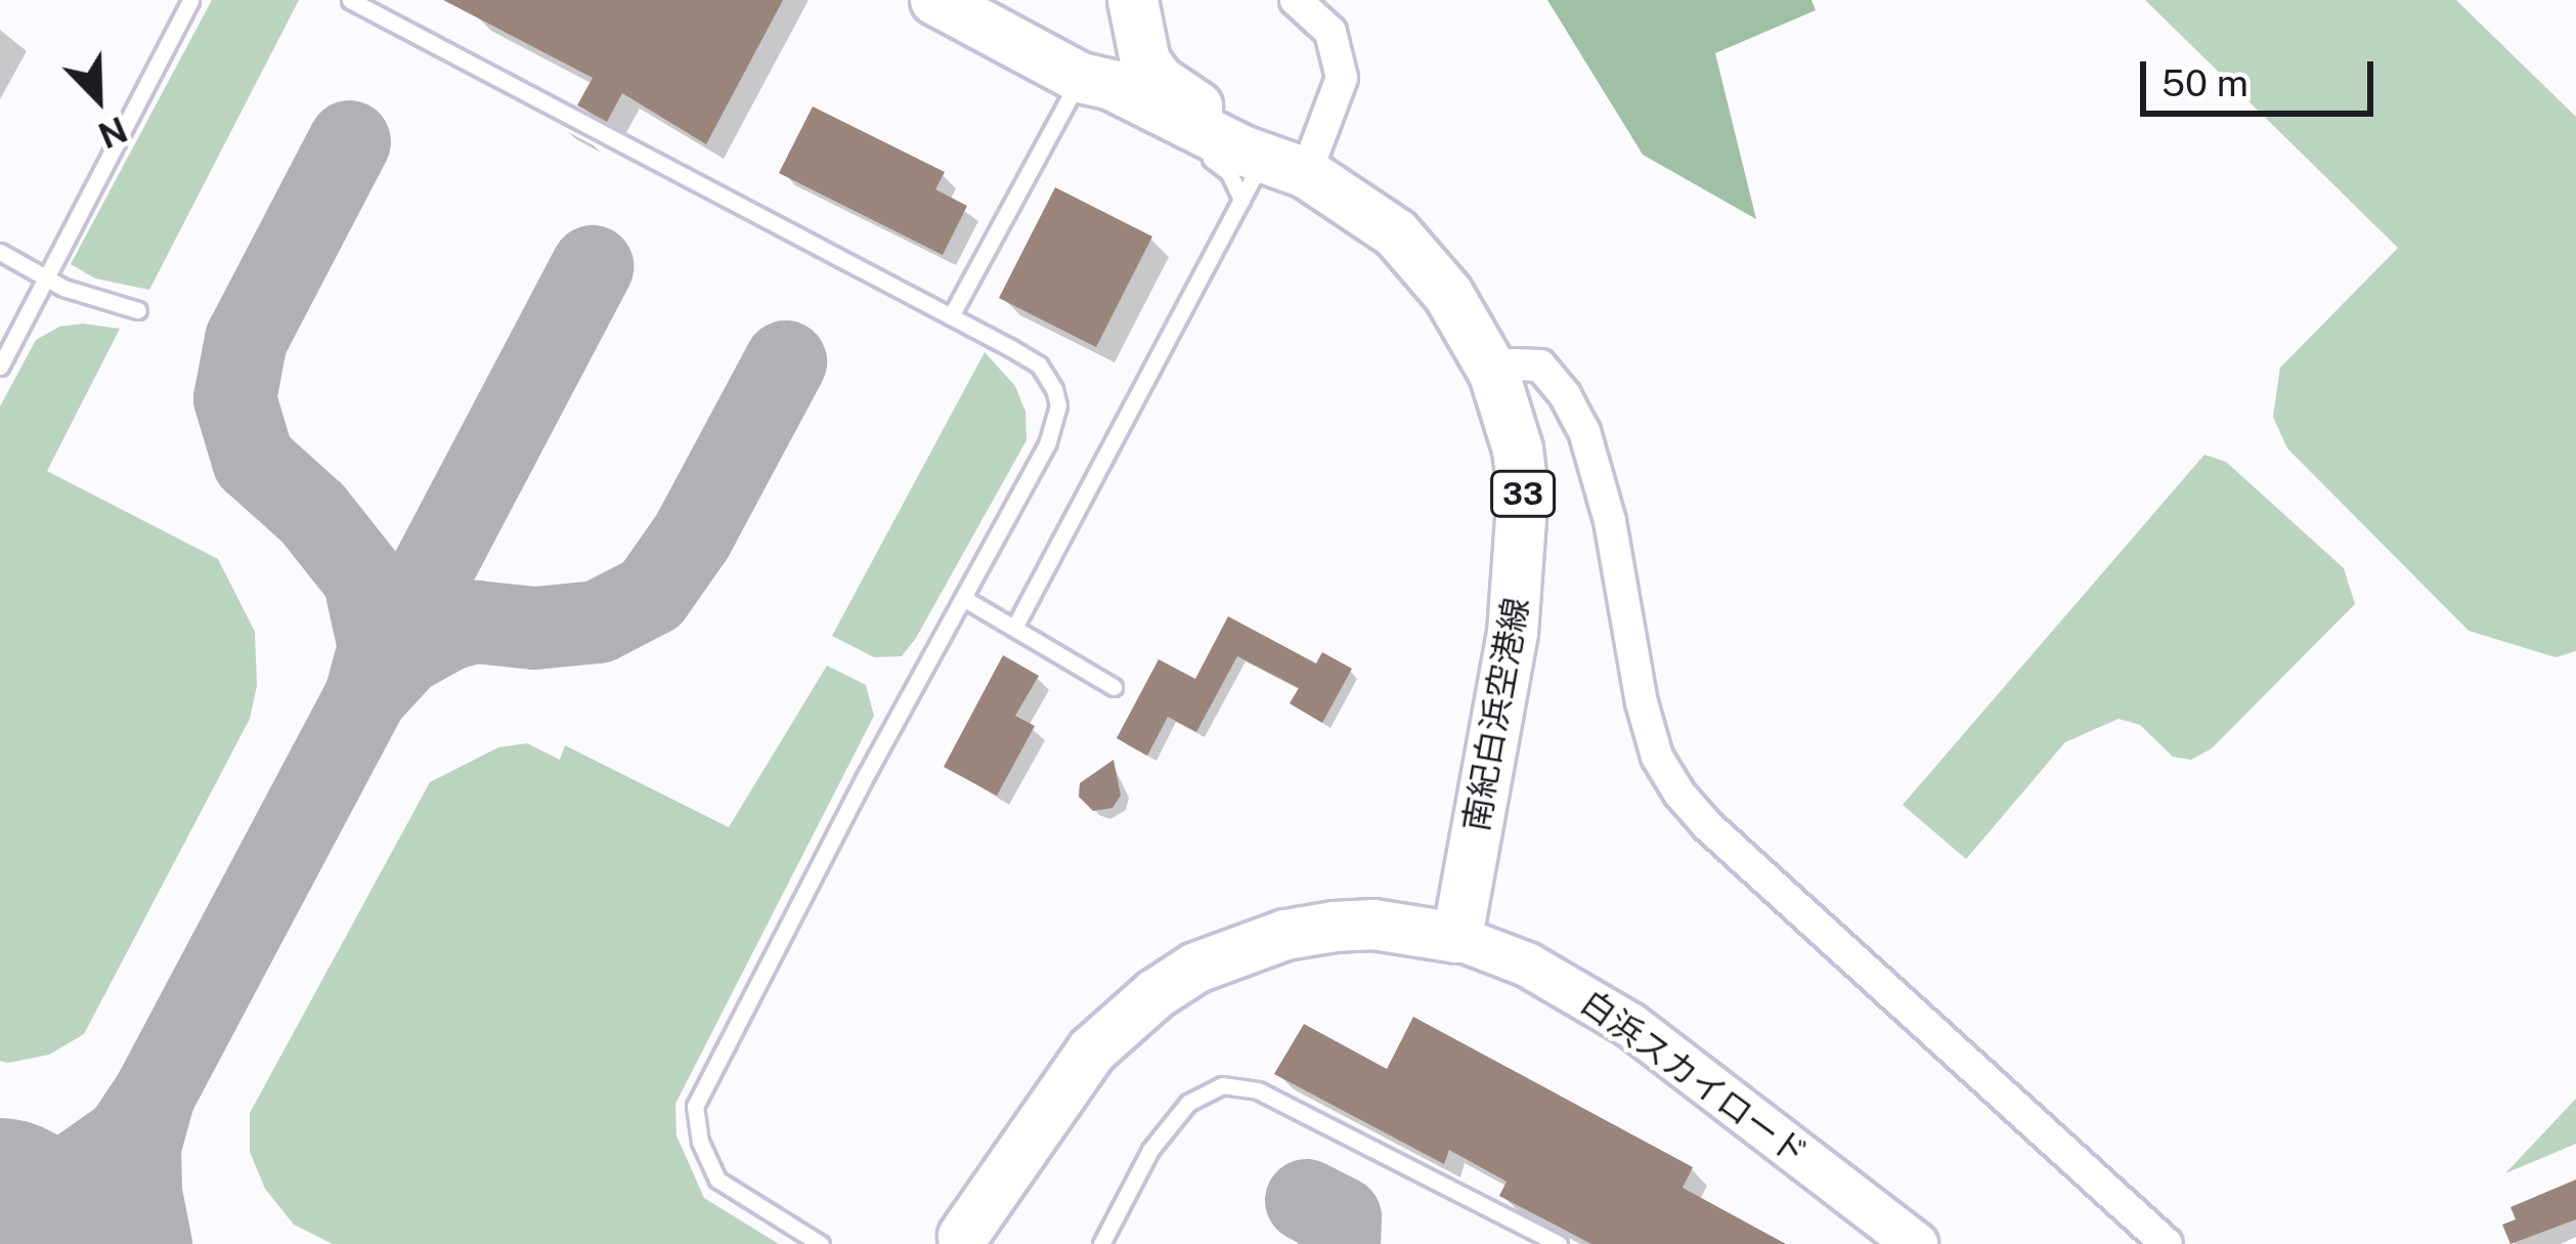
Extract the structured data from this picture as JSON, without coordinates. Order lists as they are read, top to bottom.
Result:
{
  "streets": {
    "main road": ["33", "南紀白浜空港線"],
    "street": ["白浜スカイロード"]
  },
  "crossings": [
    ["南紀白浜空港線", "白浜スカイロード"]
  ],
  "scale_bar": "50 m",
  "north": "bottom right"
}
